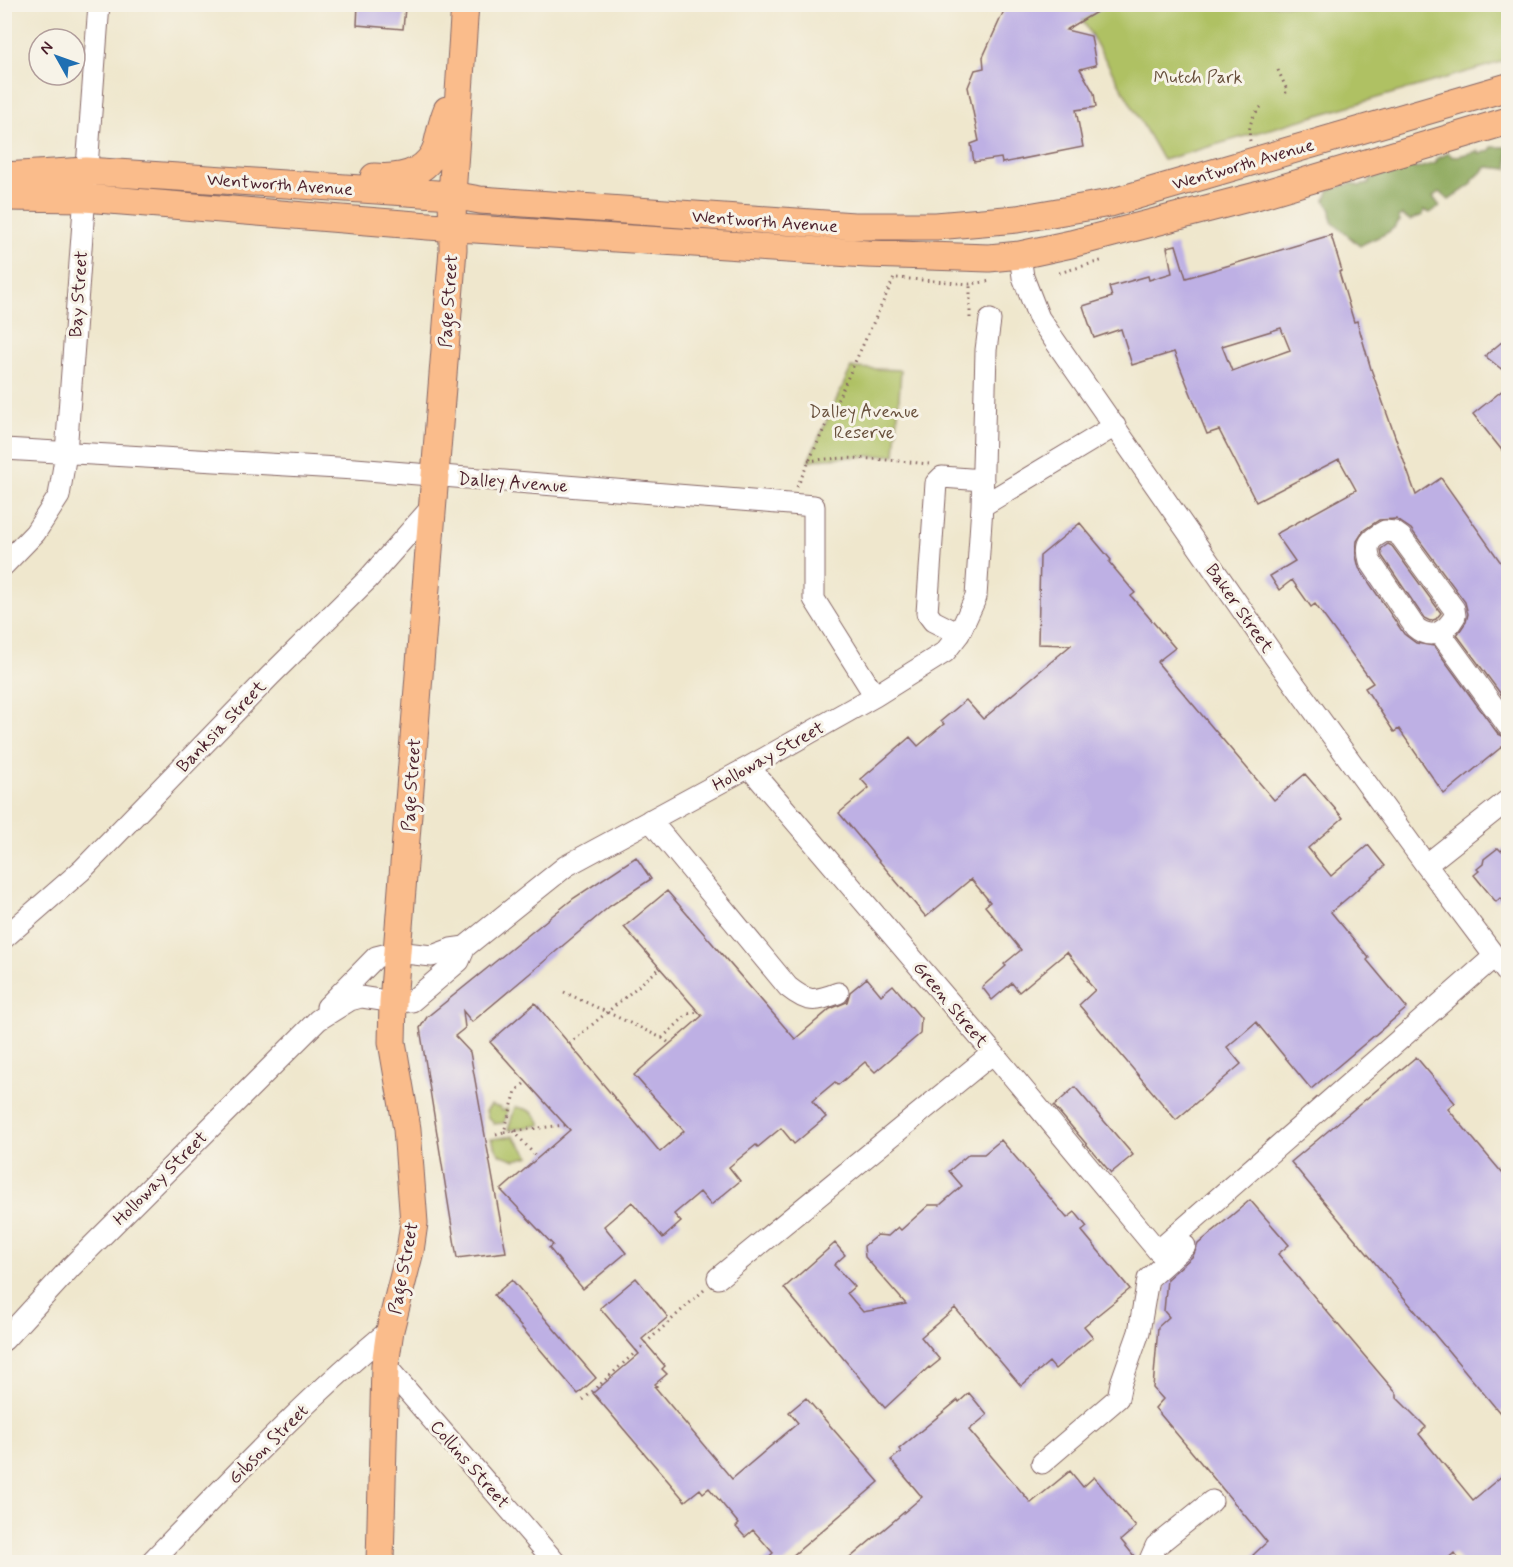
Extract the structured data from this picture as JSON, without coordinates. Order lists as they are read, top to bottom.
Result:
{
  "streets": {
    "main road": ["Wentworth Avenue", "Page Street", "Baker Street"],
    "street": [
      "Bay Street",
      "Dalley Avenue",
      "Banksia Street",
      "Holloway Street",
      "Green Street",
      "Gibson Street",
      "Collins Street"
    ]
  },
  "crossings": [
    ["Wentworth Avenue", "Bay Street"],
    ["Wentworth Avenue", "Page Street"],
    ["Wentworth Avenue", "Baker Street"],
    ["Bay Street", "Dalley Avenue"],
    ["Page Street", "Dalley Avenue"],
    ["Page Street", "Banksia Street"],
    ["Page Street", "Holloway Street"],
    ["Page Street", "Gibson Street"],
    ["Page Street", "Collins Street"],
    ["Dalley Avenue", "Holloway Street"],
    ["Holloway Street", "Green Street"]
  ],
  "parks": ["Mutch Park", "Dalley Avenue Reserve"],
  "north": "top left"
}
